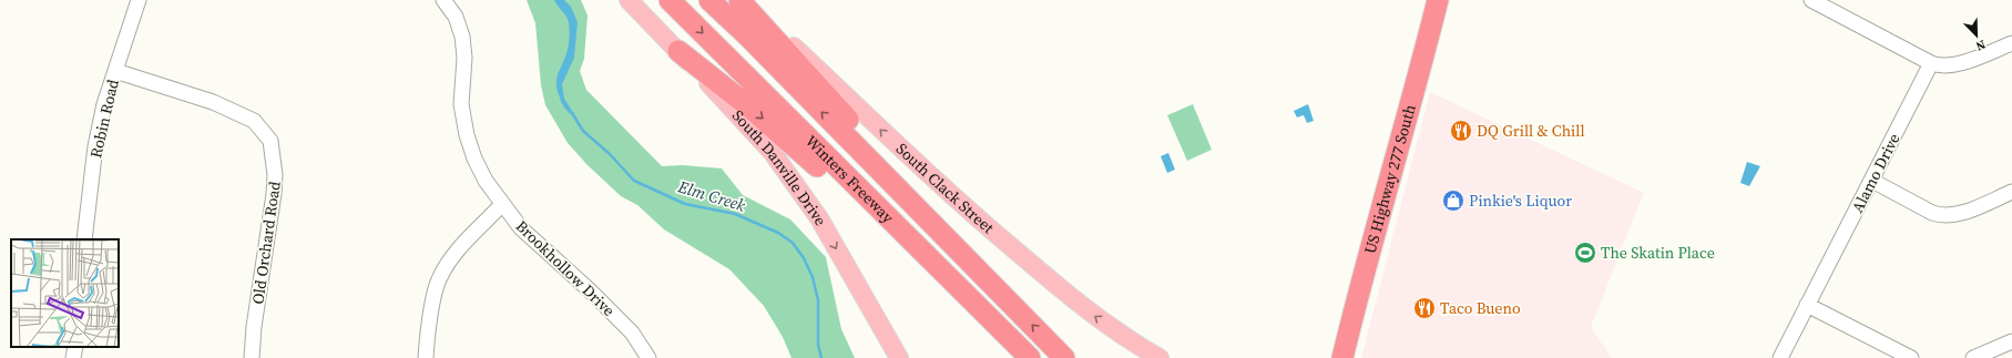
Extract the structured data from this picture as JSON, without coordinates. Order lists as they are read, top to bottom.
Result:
{
  "streets": {
    "highway": ["US Highway 277 South", "Winters Freeway"],
    "main road": ["South Danville Drive", "South Clack Street"],
    "street": [
      "Robin Road",
      "Alamo Drive",
      "Old Orchard Road",
      "Brookhollow Drive"
    ]
  },
  "crossings": [
    ["Robin Road", "Old Orchard Road"]
  ],
  "one_way": ["South Danville Drive", "South Clack Street"],
  "water": ["Elm Creek"],
  "places": {
    "restaurant": ["DQ Grill & Chill", "Taco Bueno"],
    "shop": ["Pinkie's Liquor"],
    "sports": ["The Skatin Place"]
  },
  "north": "bottom right"
}
